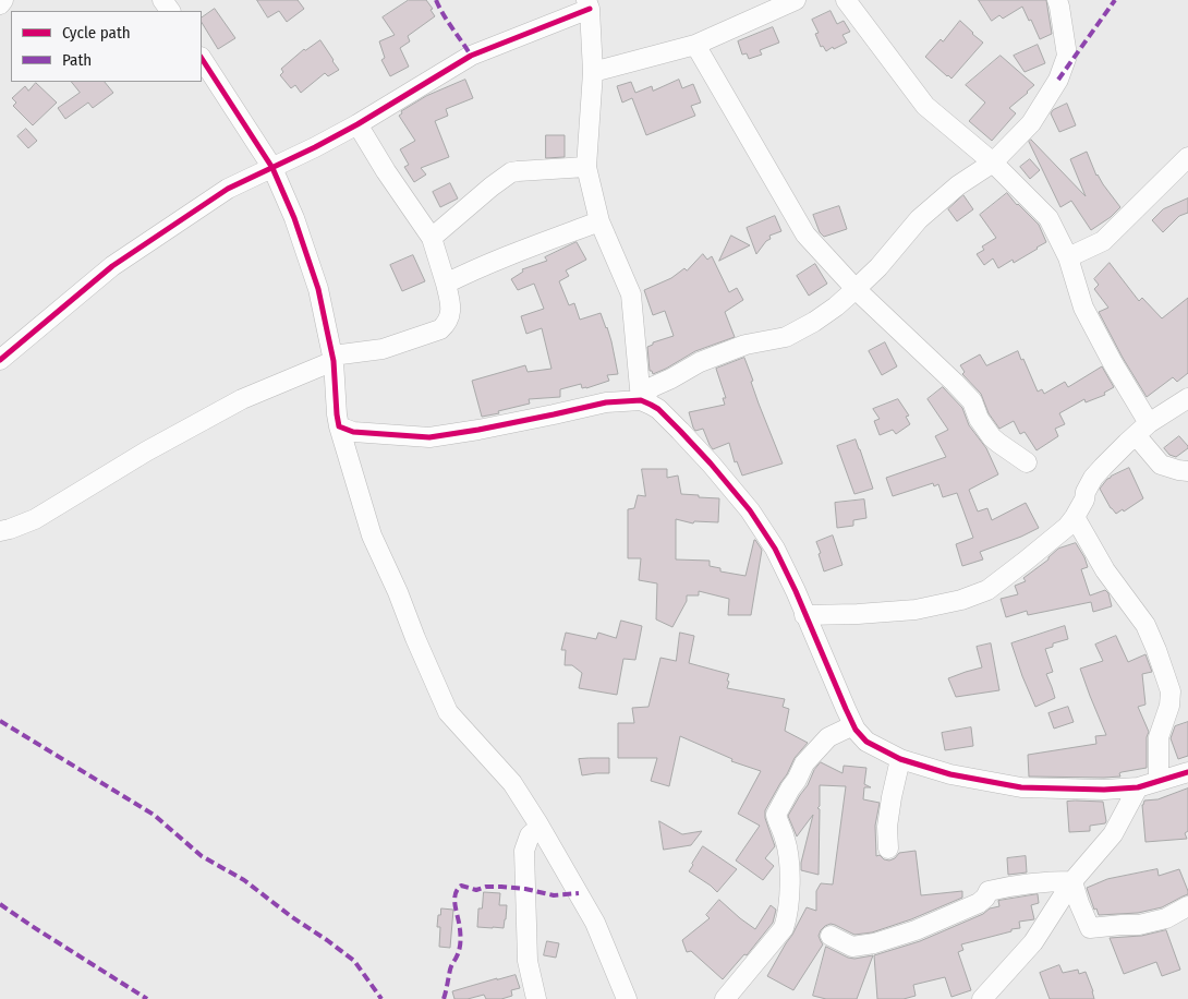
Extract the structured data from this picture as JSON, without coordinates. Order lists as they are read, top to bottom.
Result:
{
  "legend": ["Cycle path", "Path"]
}
